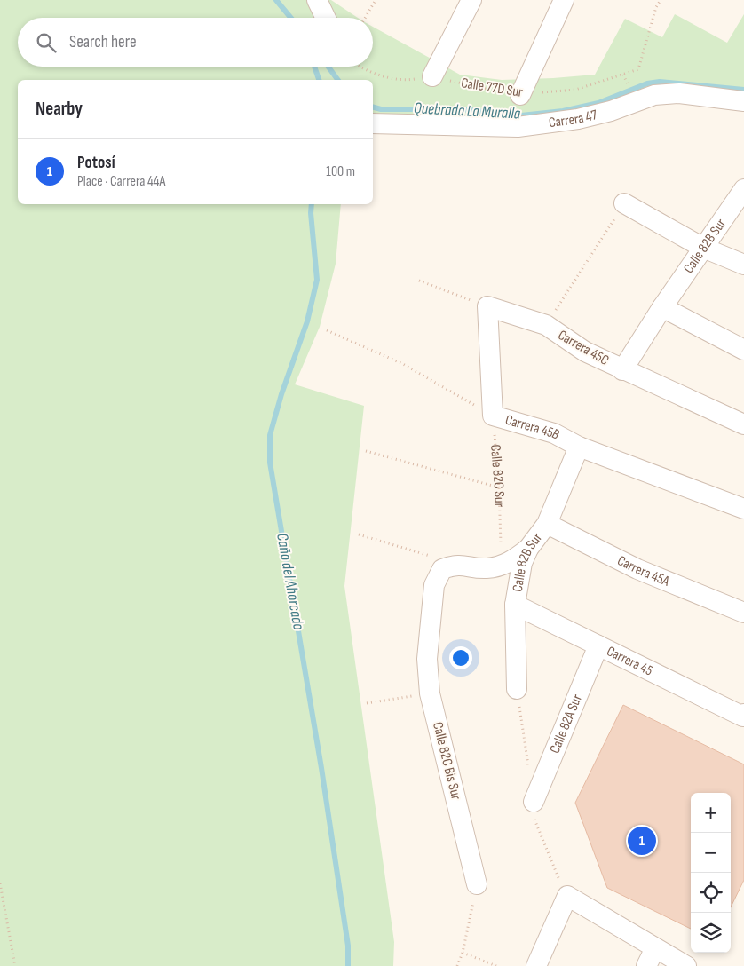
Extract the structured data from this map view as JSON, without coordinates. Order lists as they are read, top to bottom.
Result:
{
  "streets": {
    "street": [
      "Carrera 47",
      "Calle 82B Sur",
      "Carrera 45C",
      "Carrera 45B",
      "Carrera 45A",
      "Carrera 45",
      "Calle 82A Sur",
      "Calle 82C Bis Sur"
    ],
    "path": ["Calle 77D Sur", "Calle 82C Sur"]
  },
  "crossings": [
    ["Calle 82B Sur", "Carrera 45C"],
    ["Calle 82B Sur", "Carrera 45B"],
    ["Calle 82B Sur", "Carrera 45A"],
    ["Calle 82B Sur", "Carrera 45"],
    ["Carrera 45B", "Calle 82C Sur"],
    ["Carrera 45", "Calle 82A Sur"]
  ],
  "water": ["Quebrada La Muralla", "Caño del Ahorcado"],
  "page": {
    "search": "Search here",
    "heading": "Nearby",
    "list": [
      {
        "mark": "1",
        "name": "Potosí",
        "note": "Place · Carrera 44A",
        "value": "100 m"
      }
    ],
    "map_buttons": ["+", "−"],
    "pins": "1"
  }
}
